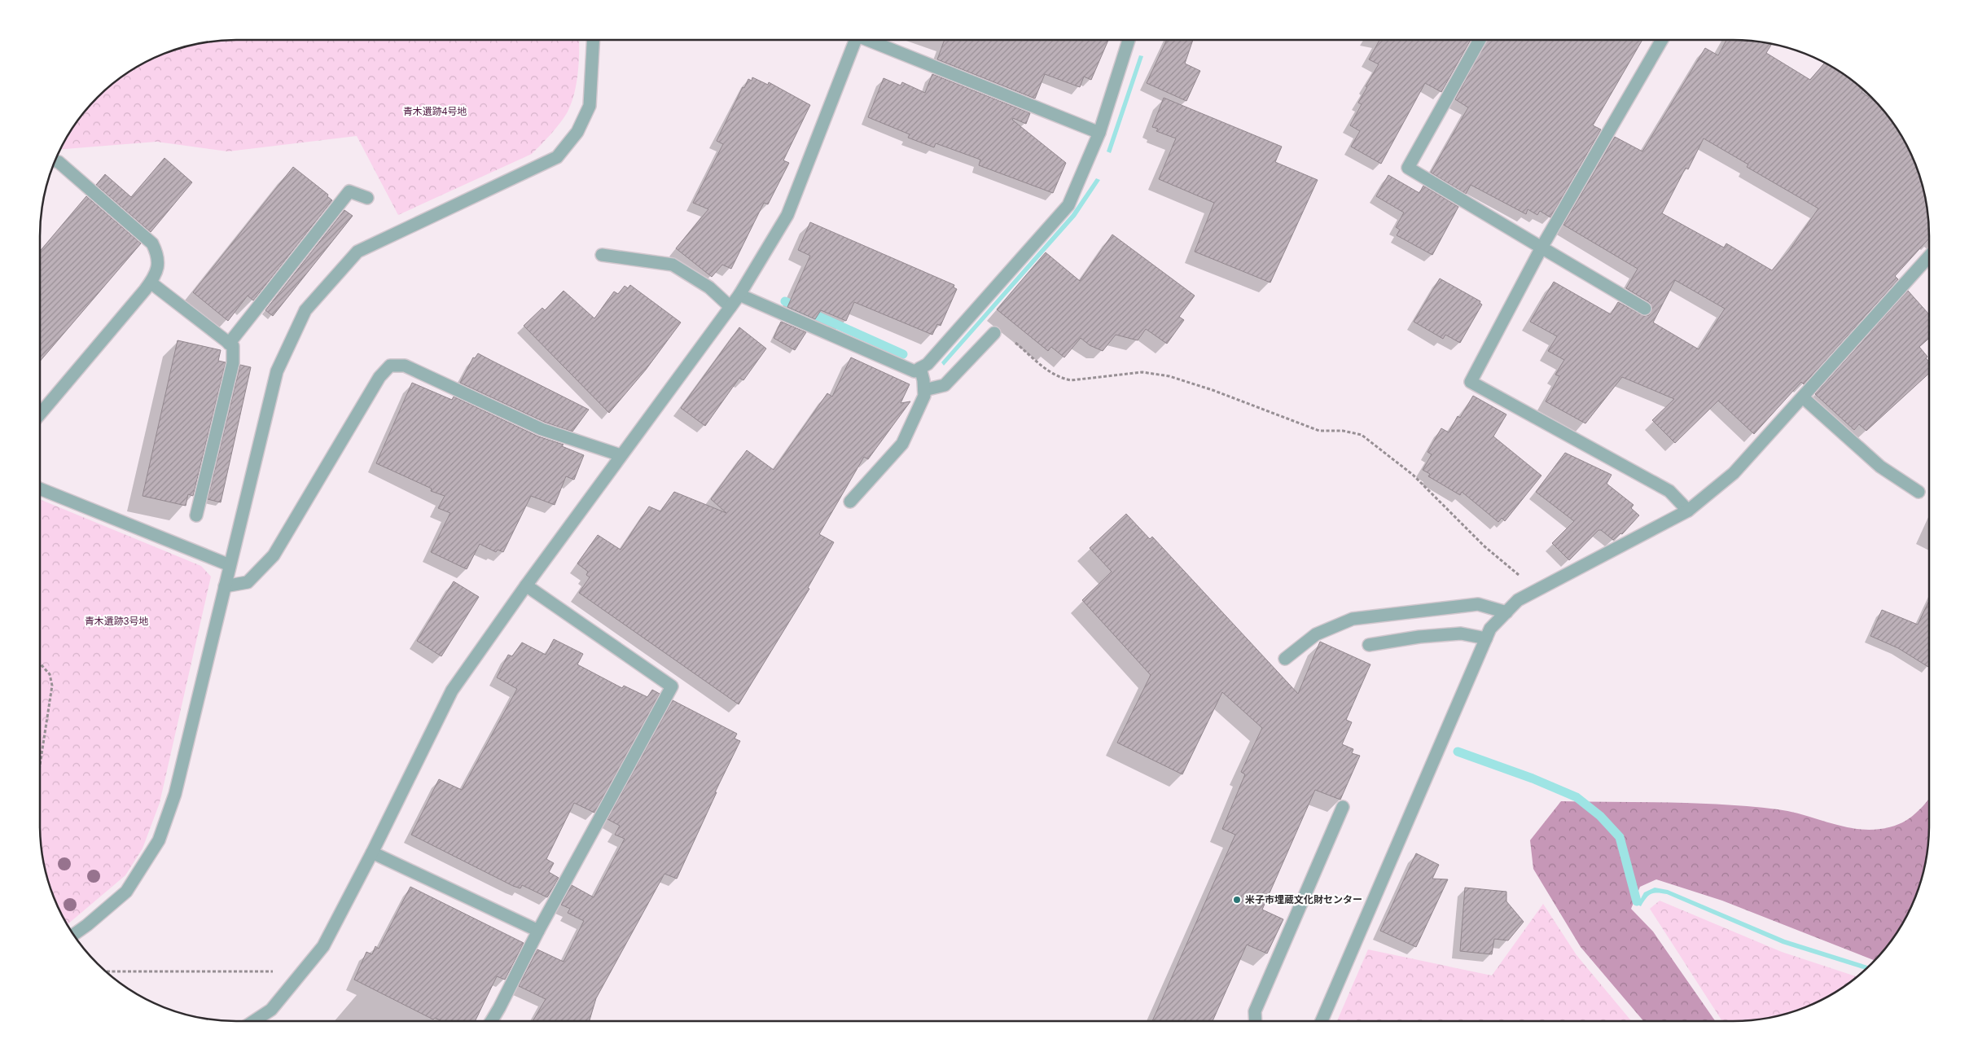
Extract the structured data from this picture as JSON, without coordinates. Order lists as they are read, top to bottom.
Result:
{
  "parks": ["青木遺跡4号地", "青木遺跡3号地"],
  "places": ["米子市埋蔵文化財センター"]
}
